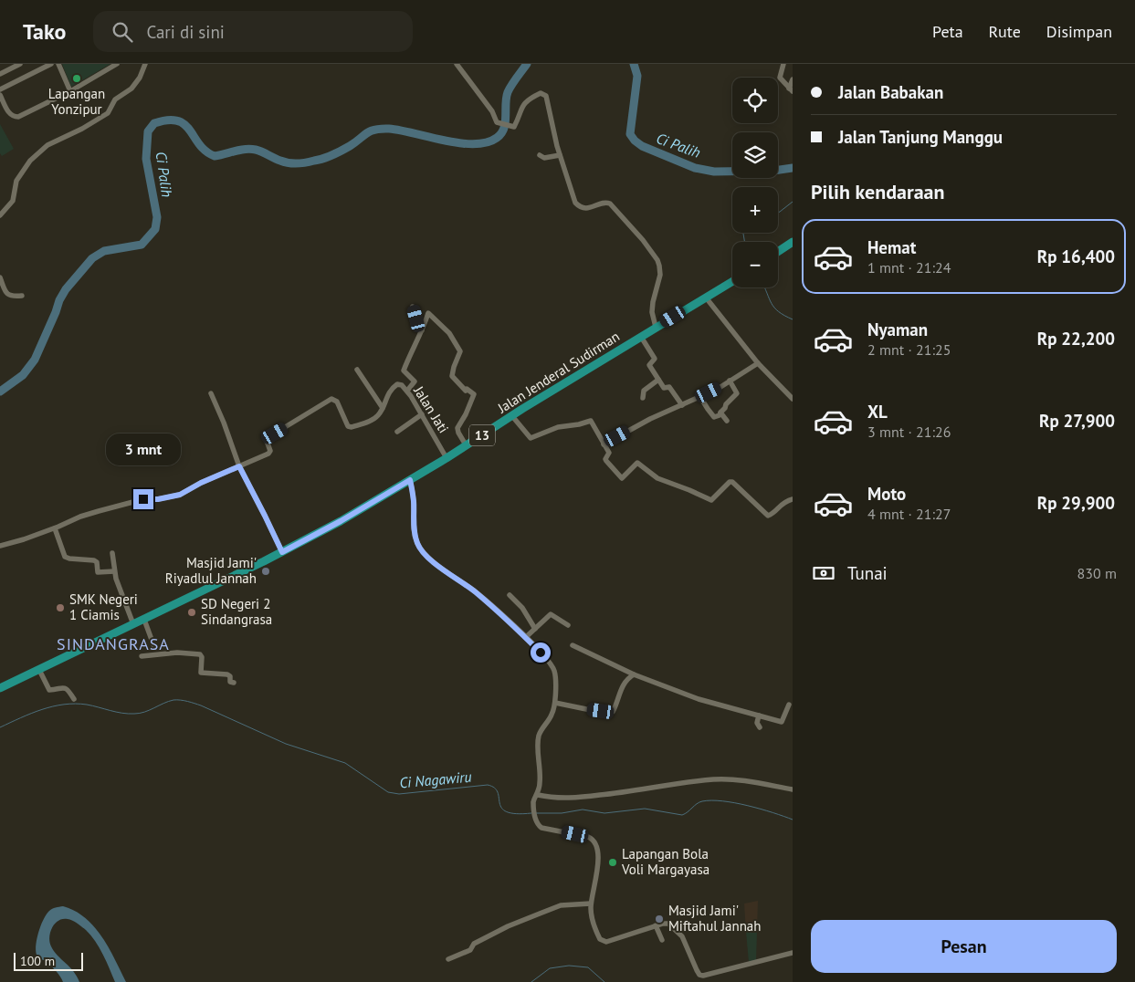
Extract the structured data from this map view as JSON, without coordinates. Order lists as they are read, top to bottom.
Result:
{
  "streets": {
    "highway": ["Jalan Jenderal Sudirman", "13"],
    "street": ["Jalan Jati"]
  },
  "crossings": [
    ["Jalan Jenderal Sudirman", "Jalan Jati"]
  ],
  "districts": ["SINDANGRASA"],
  "water": ["Ci Palih", "Ci Nagawiru"],
  "places": [
    "Lapangan Yonzipur",
    "Masjid Jami' Riyadlul Jannah",
    "SMK Negeri 1 Ciamis",
    "SD Negeri 2 Sindangrasa",
    "Lapangan Bola Voli Margayasa",
    "Masjid Jami' Miftahul Jannah"
  ],
  "scale_bar": "100 m",
  "page": {
    "header": "Tako",
    "search": "Cari di sini",
    "nav": ["Peta", "Rute", "Disimpan"],
    "banner": ["Jalan Babakan", "Jalan Tanjung Manggu"],
    "map_buttons": ["+", "−"],
    "heading": "Pilih kendaraan",
    "list": [
      {
        "name": "Hemat",
        "note": "1 mnt · 21:24",
        "value": "Rp 16,400"
      },
      {
        "name": "Nyaman",
        "note": "2 mnt · 21:25",
        "value": "Rp 22,200"
      },
      {
        "name": "XL",
        "note": "3 mnt · 21:26",
        "value": "Rp 27,900"
      },
      {
        "name": "Moto",
        "note": "4 mnt · 21:27",
        "value": "Rp 29,900"
      }
    ],
    "bubble": "3 mnt",
    "pay": ["Tunai", "830 m"],
    "buttons": "Pesan",
    "scale": "100 m"
  }
}
